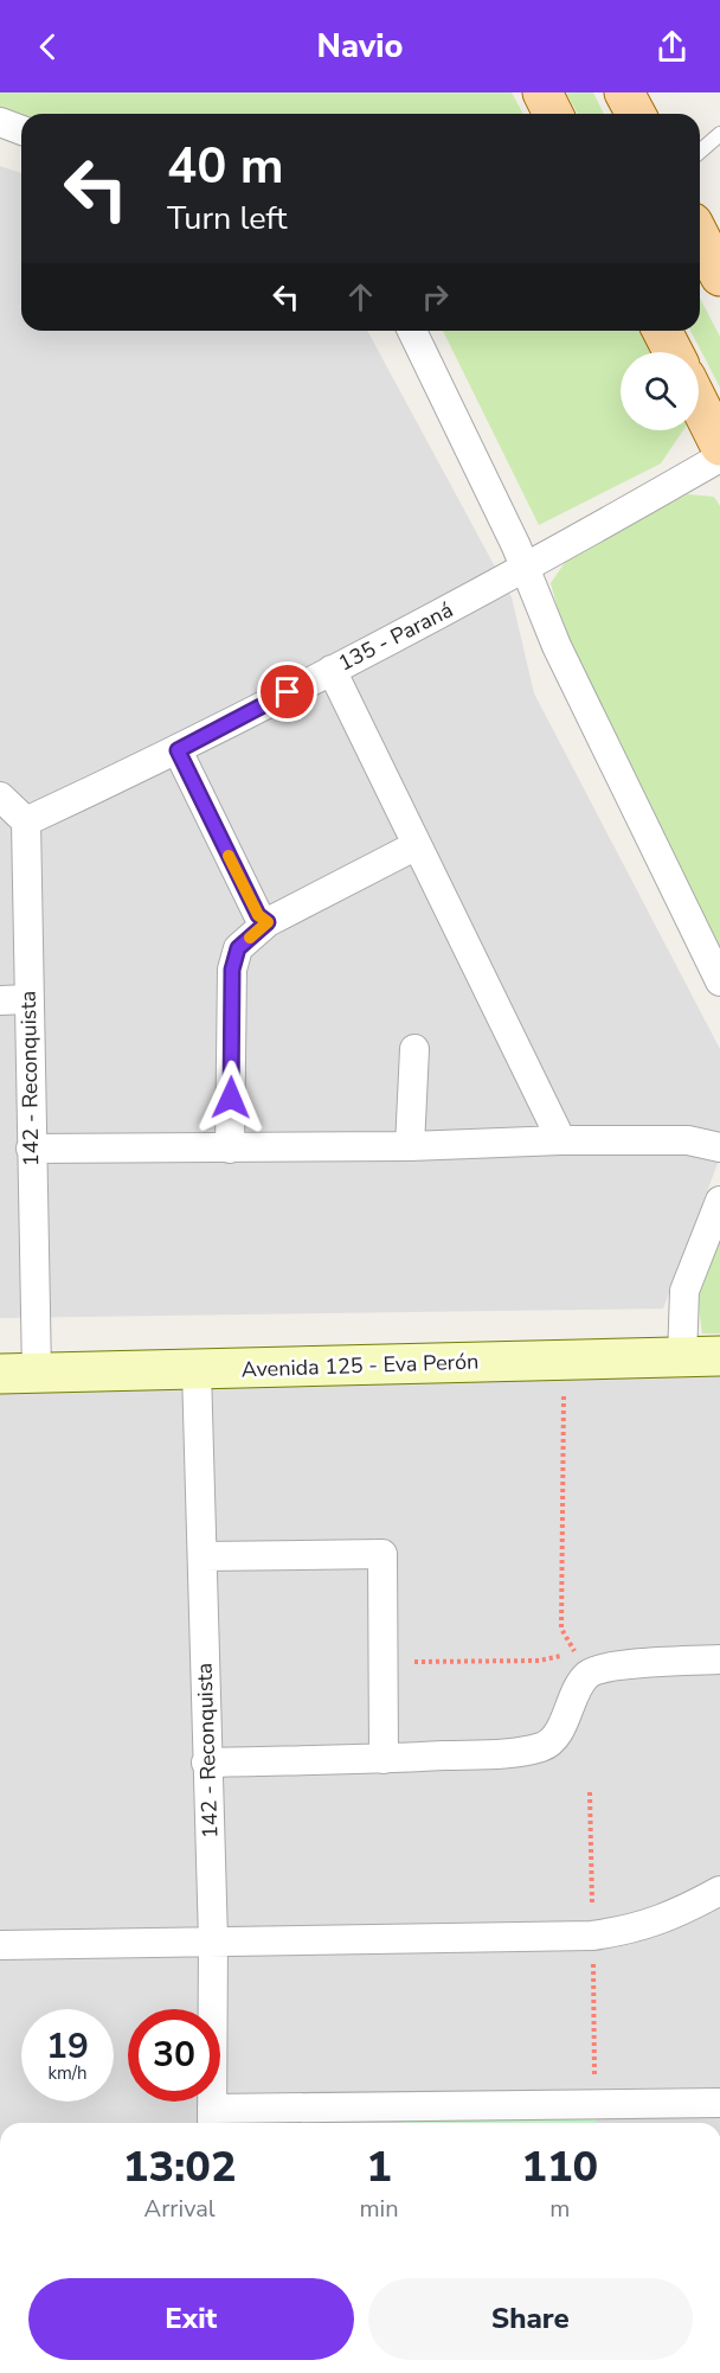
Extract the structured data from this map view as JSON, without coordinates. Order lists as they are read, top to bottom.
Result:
{
  "streets": {
    "street": ["135 - Paraná", "142 - Reconquista", "Avenida 125 - Eva Perón"]
  },
  "crossings": [
    ["135 - Paraná", "142 - Reconquista"],
    ["142 - Reconquista", "Avenida 125 - Eva Perón"]
  ],
  "page": {
    "header": "Navio",
    "turn": ["40 m", "Turn left"],
    "speed": "19 km/h",
    "limit": "30",
    "eta": [
      "13:02",
      "Arrival",
      "1",
      "min",
      "110",
      "m"
    ],
    "buttons": ["Exit", "Share"]
  }
}
